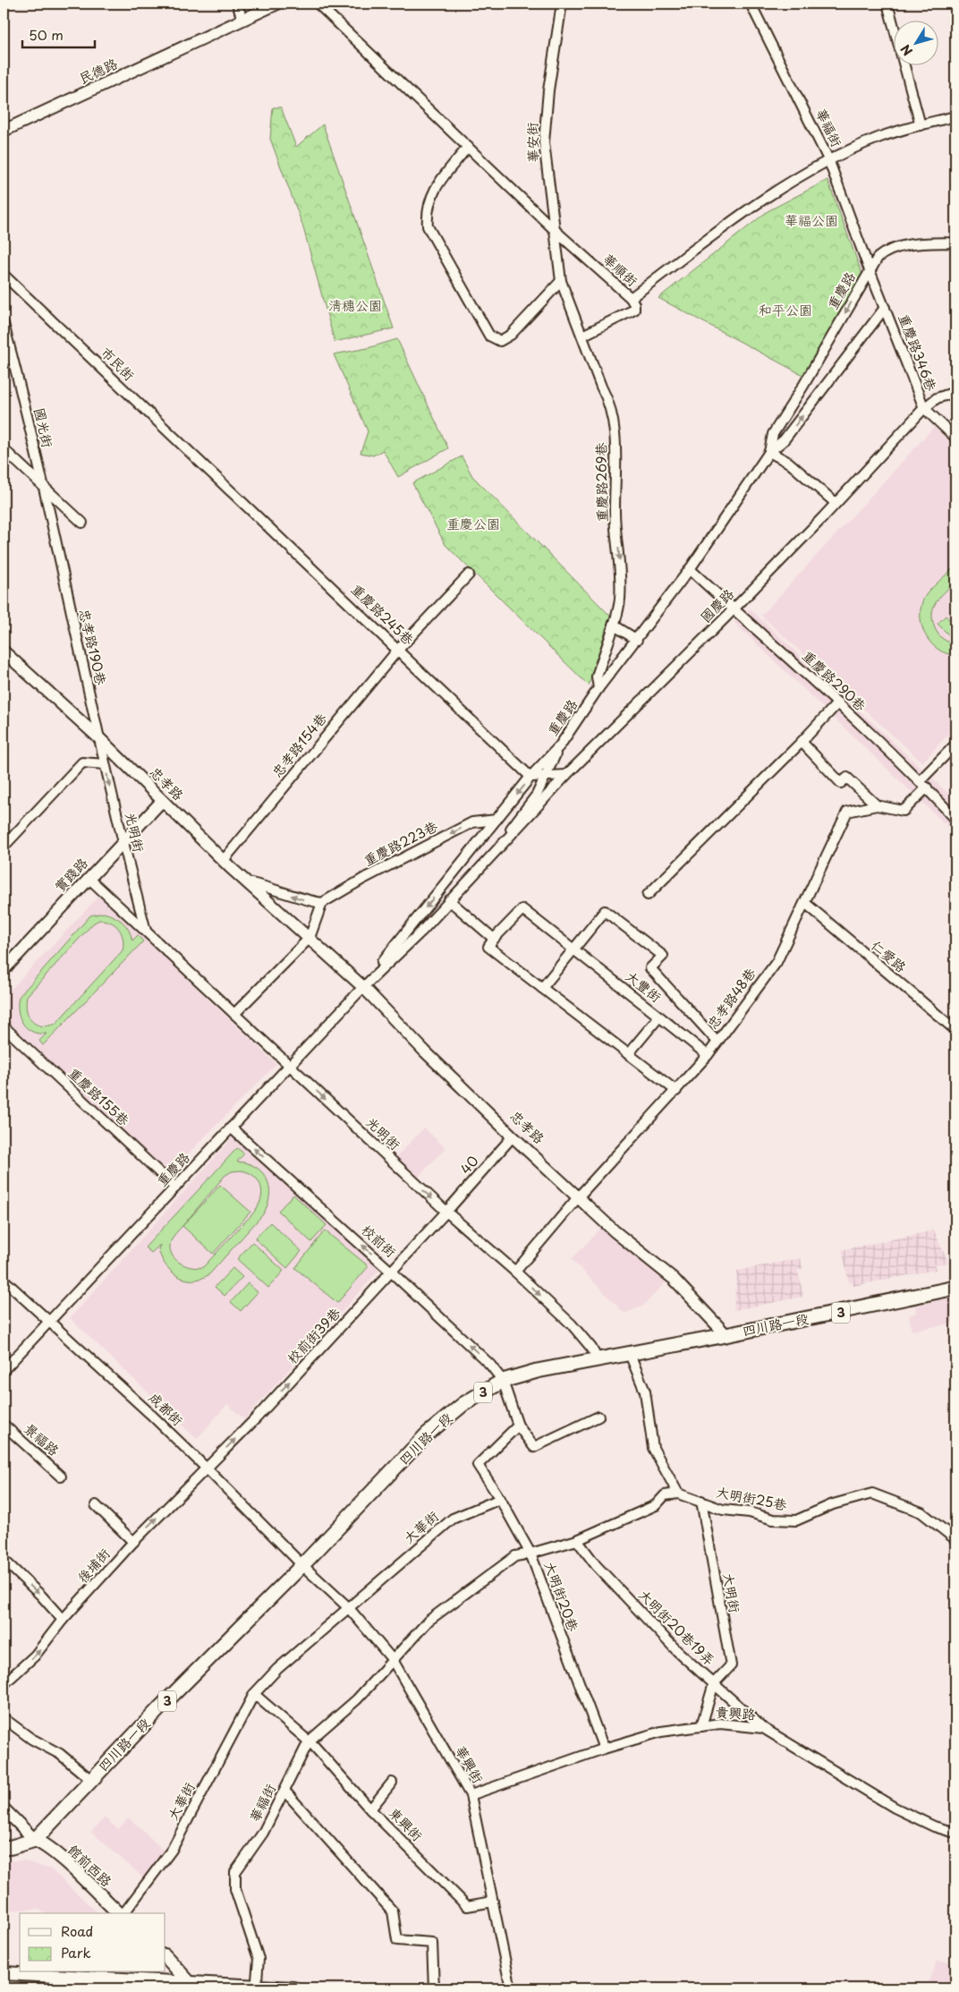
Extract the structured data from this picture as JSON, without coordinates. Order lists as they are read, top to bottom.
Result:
{
  "streets": {
    "main road": ["3", "四川路一段", "館前西路"],
    "street": [
      "民德路",
      "華福街",
      "華安街",
      "華順街",
      "重慶路",
      "重慶路346巷",
      "市民街",
      "國光街",
      "重慶路269巷",
      "國慶路",
      "重慶路245巷",
      "忠孝路190巷",
      "重慶路290巷",
      "忠孝路154巷",
      "忠孝路",
      "光明街",
      "重慶路223巷",
      "實踐路",
      "仁愛路",
      "大豐街",
      "忠孝路48巷",
      "重慶路155巷",
      "40",
      "校前街",
      "校前街39巷",
      "成都街",
      "景福路",
      "大明街25巷",
      "大華街",
      "後埔街",
      "大明街",
      "大明街20巷",
      "大明街20巷19弄",
      "貴興路",
      "華興街",
      "東興街"
    ]
  },
  "crossings": [
    ["華福街", "華順街"],
    ["華福街", "重慶路"],
    ["華福街", "大明街20巷"],
    ["華福街", "華興街"],
    ["華福街", "東興街"],
    ["華安街", "華順街"],
    ["華安街", "重慶路269巷"],
    ["重慶路", "重慶路346巷"],
    ["重慶路", "重慶路269巷"],
    ["重慶路", "國慶路"],
    ["重慶路", "重慶路245巷"],
    ["重慶路", "重慶路290巷"],
    ["重慶路", "忠孝路"],
    ["重慶路", "光明街"],
    ["重慶路", "重慶路223巷"],
    ["重慶路", "重慶路155巷"],
    ["重慶路", "校前街"],
    ["重慶路", "成都街"],
    ["重慶路346巷", "國慶路"],
    ["市民街", "重慶路245巷"],
    ["國光街", "忠孝路190巷"],
    ["國慶路", "重慶路290巷"],
    ["重慶路245巷", "忠孝路154巷"],
    ["忠孝路190巷", "忠孝路"],
    ["忠孝路190巷", "光明街"],
    ["忠孝路154巷", "忠孝路"],
    ["忠孝路", "光明街"],
    ["忠孝路", "實踐路"],
    ["忠孝路", "忠孝路48巷"],
    ["忠孝路", "40"],
    ["忠孝路", "四川路一段"],
    ["光明街", "實踐路"],
    ["光明街", "忠孝路48巷"],
    ["光明街", "40"],
    ["光明街", "四川路一段"],
    ["仁愛路", "忠孝路48巷"],
    ["40", "校前街"],
    ["40", "校前街39巷"],
    ["校前街", "四川路一段"],
    ["校前街", "校前街39巷"],
    ["四川路一段", "成都街"],
    ["四川路一段", "館前西路"],
    ["校前街39巷", "成都街"],
    ["校前街39巷", "後埔街"],
    ["成都街", "後埔街"],
    ["大明街25巷", "大明街"],
    ["大明街25巷", "大明街20巷"],
    ["大華街", "華興街"],
    ["大明街", "大明街20巷19弄"],
    ["大明街20巷", "大明街20巷19弄"],
    ["大明街20巷", "貴興路"],
    ["大明街20巷19弄", "貴興路"],
    ["貴興路", "華興街"],
    ["華興街", "東興街"]
  ],
  "one_way": [
    "重慶路269巷",
    "光明街",
    "重慶路223巷",
    "校前街",
    "校前街39巷",
    "後埔街"
  ],
  "parks": [
    "華福公園",
    "清穗公園",
    "和平公園",
    "重慶公園"
  ],
  "legend": ["Road", "Park"],
  "scale_bar": "50 m",
  "north": "bottom left"
}
